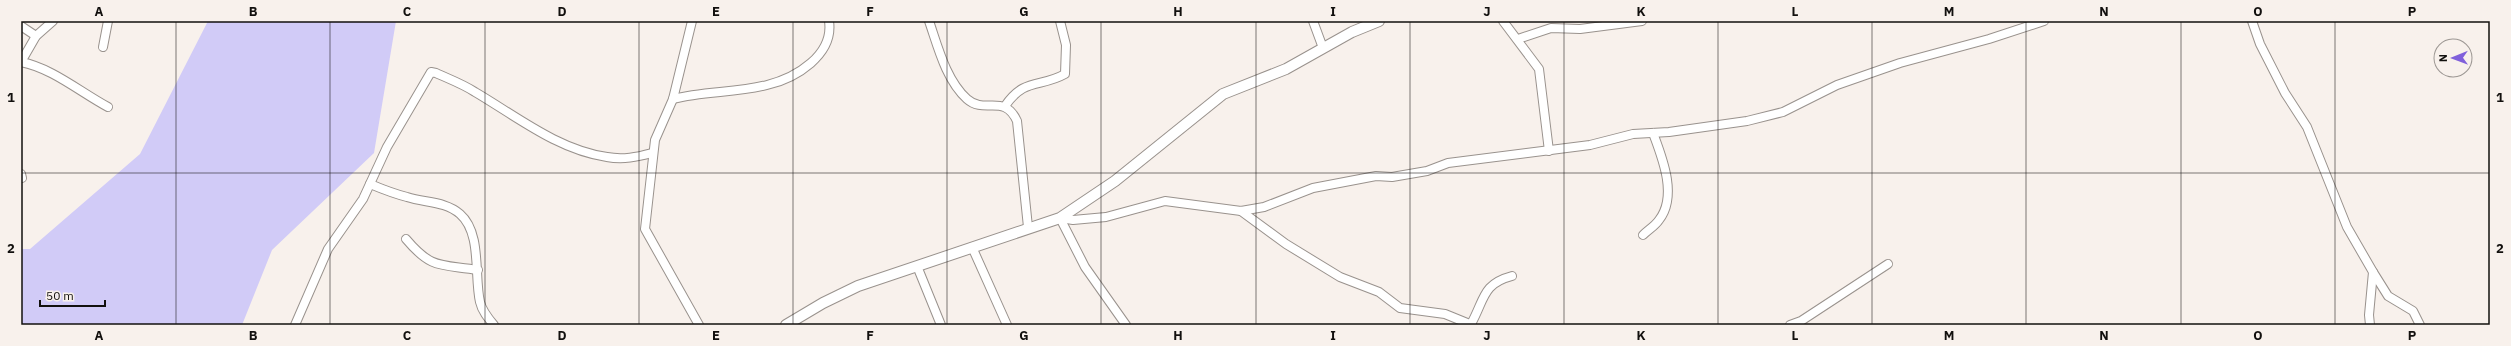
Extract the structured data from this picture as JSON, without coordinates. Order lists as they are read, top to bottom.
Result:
{
  "scale_bar": "50 m",
  "north": "left",
  "grid": {
    "columns": [
      "A",
      "B",
      "C",
      "D",
      "E",
      "F",
      "G",
      "H",
      "I",
      "J",
      "K",
      "L",
      "M",
      "N",
      "O",
      "P"
    ],
    "rows": ["1", "2"]
  }
}
